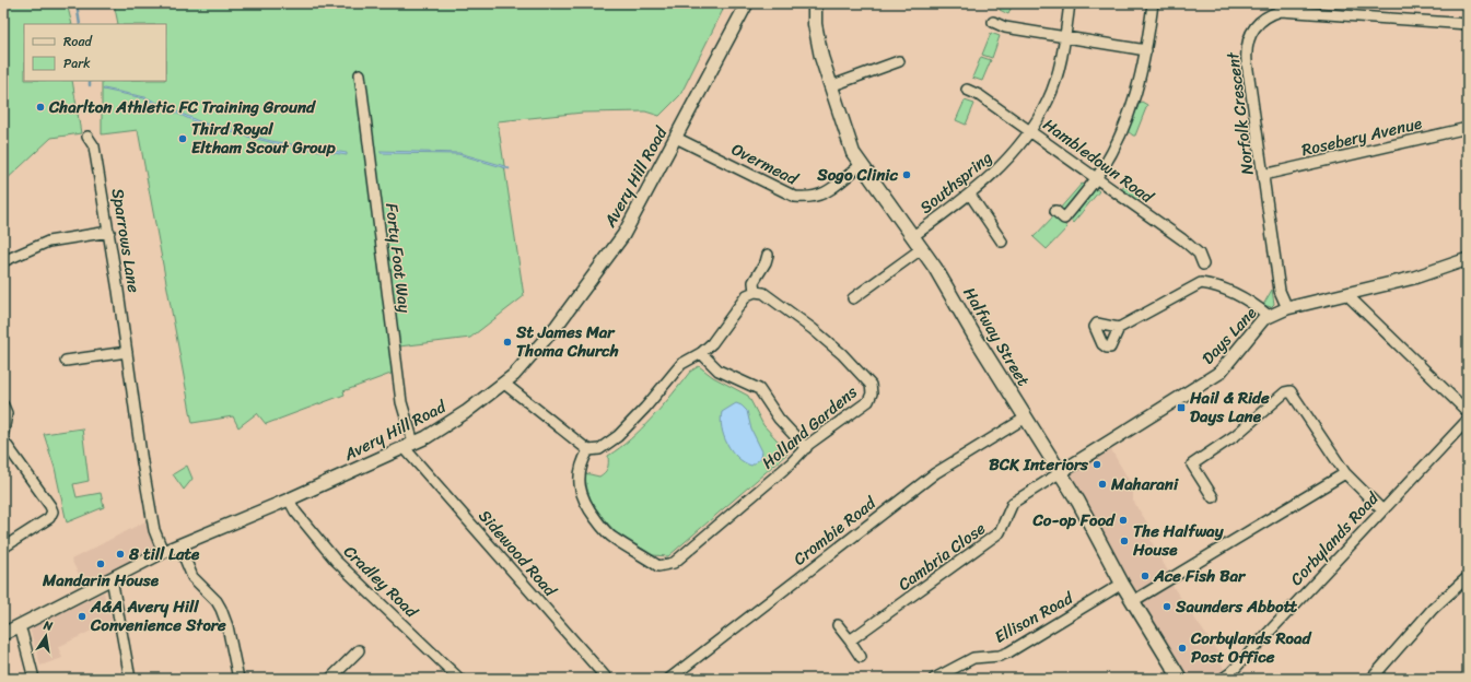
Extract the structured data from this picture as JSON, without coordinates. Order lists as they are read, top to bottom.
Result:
{
  "streets": {
    "main road": ["Halfway Street"],
    "street": [
      "Norfolk Crescent",
      "Rosebery Avenue",
      "Hambledown Road",
      "Overmead",
      "Avery Hill Road",
      "Southspring",
      "Sparrows Lane",
      "Forty Foot Way",
      "Days Lane",
      "Holland Gardens",
      "Crombie Road",
      "Corbylands Road",
      "Sidewood Road",
      "Cambria Close",
      "Cradley Road",
      "Ellison Road"
    ]
  },
  "crossings": [
    ["Norfolk Crescent", "Rosebery Avenue"],
    ["Norfolk Crescent", "Days Lane"],
    ["Hambledown Road", "Southspring"],
    ["Overmead", "Avery Hill Road"],
    ["Overmead", "Halfway Street"],
    ["Avery Hill Road", "Sparrows Lane"],
    ["Avery Hill Road", "Forty Foot Way"],
    ["Avery Hill Road", "Sidewood Road"],
    ["Avery Hill Road", "Cradley Road"],
    ["Southspring", "Halfway Street"],
    ["Forty Foot Way", "Sidewood Road"],
    ["Days Lane", "Halfway Street"],
    ["Days Lane", "Cambria Close"],
    ["Halfway Street", "Crombie Road"],
    ["Halfway Street", "Cambria Close"],
    ["Halfway Street", "Ellison Road"]
  ],
  "places": {
    "other": [
      "Charlton Athletic FC Training Ground",
      "Third Royal Eltham Scout Group",
      "Sogo Clinic",
      "St James Mar Thoma Church",
      "BCK Interiors",
      "Maharani",
      "Co-op Food",
      "The Halfway House",
      "8 till Late",
      "Mandarin House",
      "Ace Fish Bar",
      "Saunders Abbott",
      "A&A Avery Hill Convenience Store",
      "Corbylands Road Post Office"
    ],
    "transit": ["Hail & Ride Days Lane"]
  },
  "legend": ["Road", "Park"],
  "north": "top"
}
